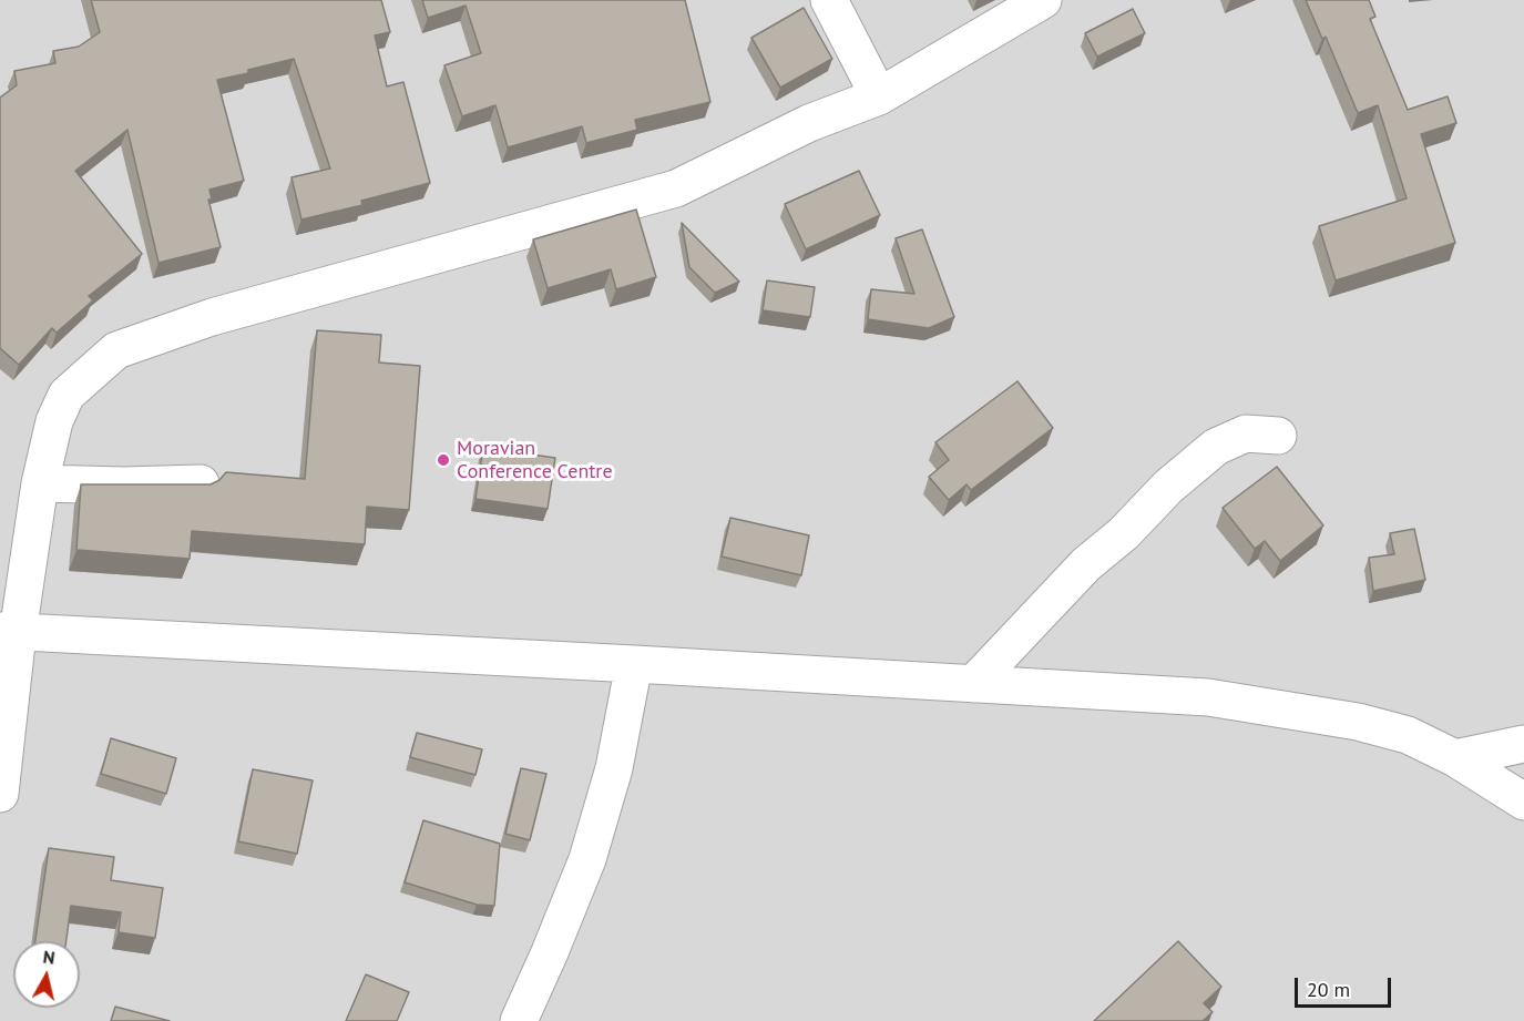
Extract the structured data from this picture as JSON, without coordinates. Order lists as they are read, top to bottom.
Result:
{
  "places": ["Moravian Conference Centre"],
  "scale_bar": "20 m",
  "north": "top"
}
